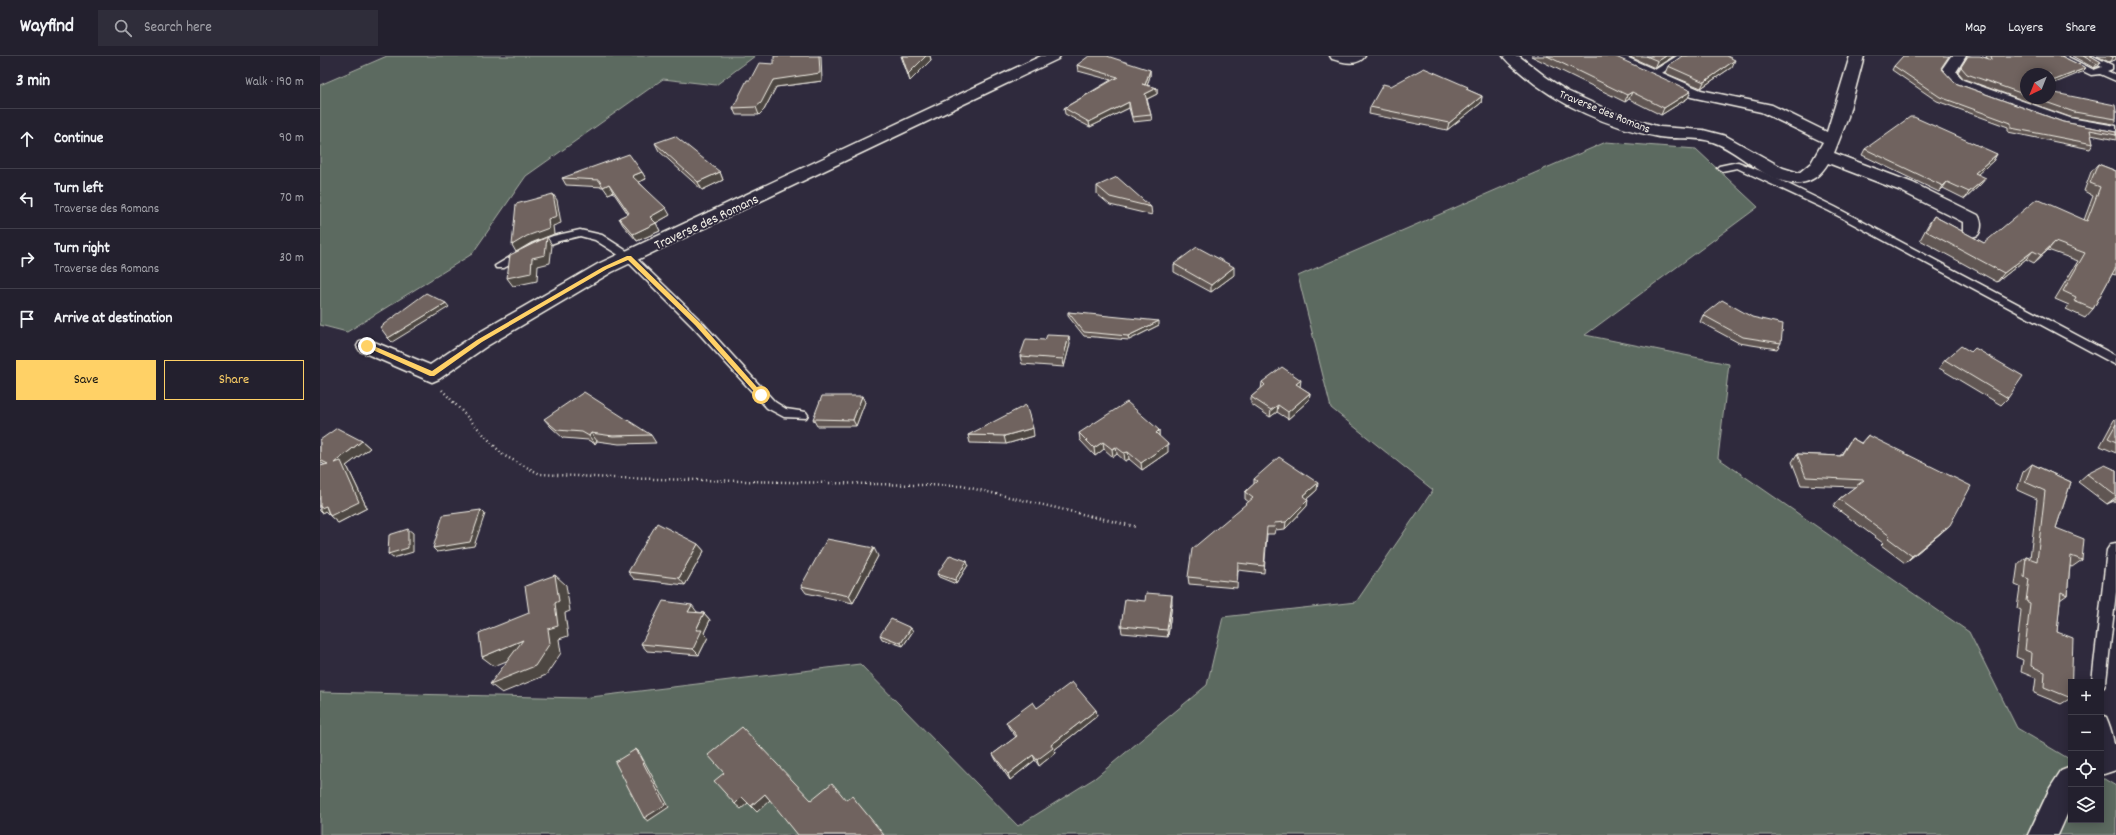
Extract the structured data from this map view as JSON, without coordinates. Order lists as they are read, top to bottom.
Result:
{
  "streets": {
    "street": ["Traverse des Romans"]
  },
  "north": "bottom left",
  "page": {
    "header": "Wayfind",
    "search": "Search here",
    "nav": ["Map", "Layers", "Share"],
    "heading": ["3 min", "Walk · 190 m"],
    "list": [
      ["Continue", "90 m"],
      ["Turn left", "Traverse des Romans", "70 m"],
      ["Turn right", "Traverse des Romans", "30 m"],
      "Arrive at destination"
    ],
    "buttons": ["Save", "Share"],
    "map_buttons": ["+", "−"]
  }
}
